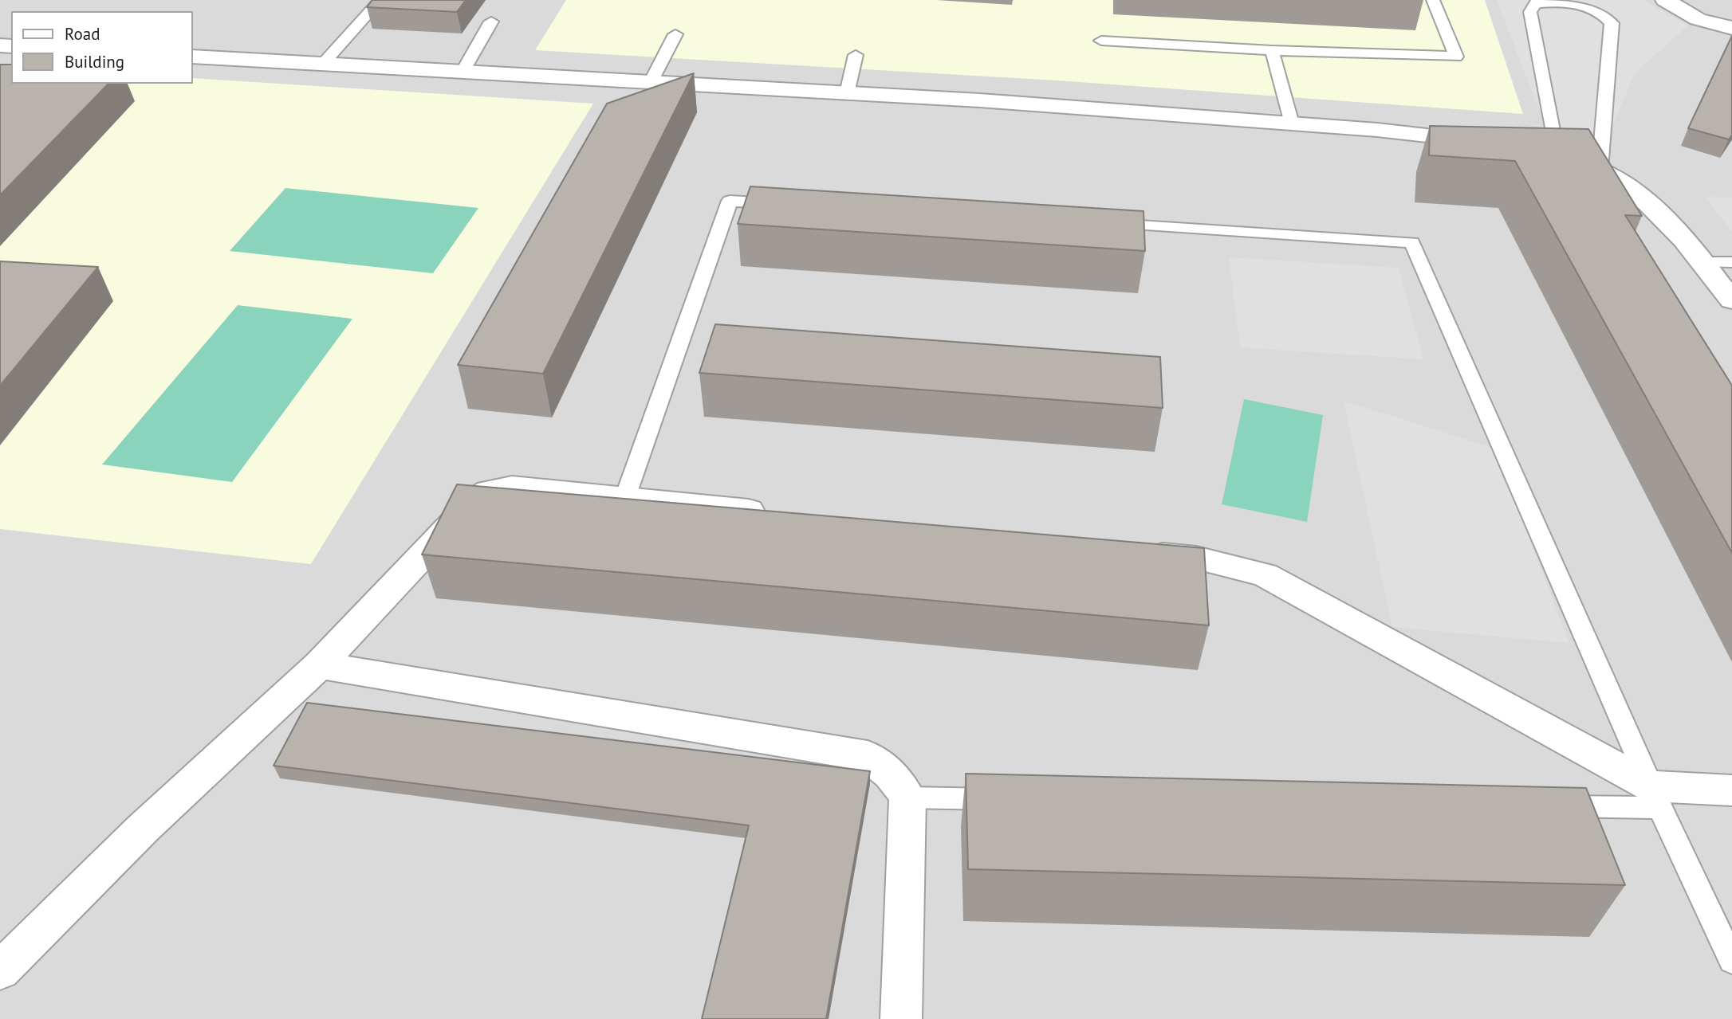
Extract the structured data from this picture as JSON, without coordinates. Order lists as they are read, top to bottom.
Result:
{
  "legend": ["Road", "Building"]
}
